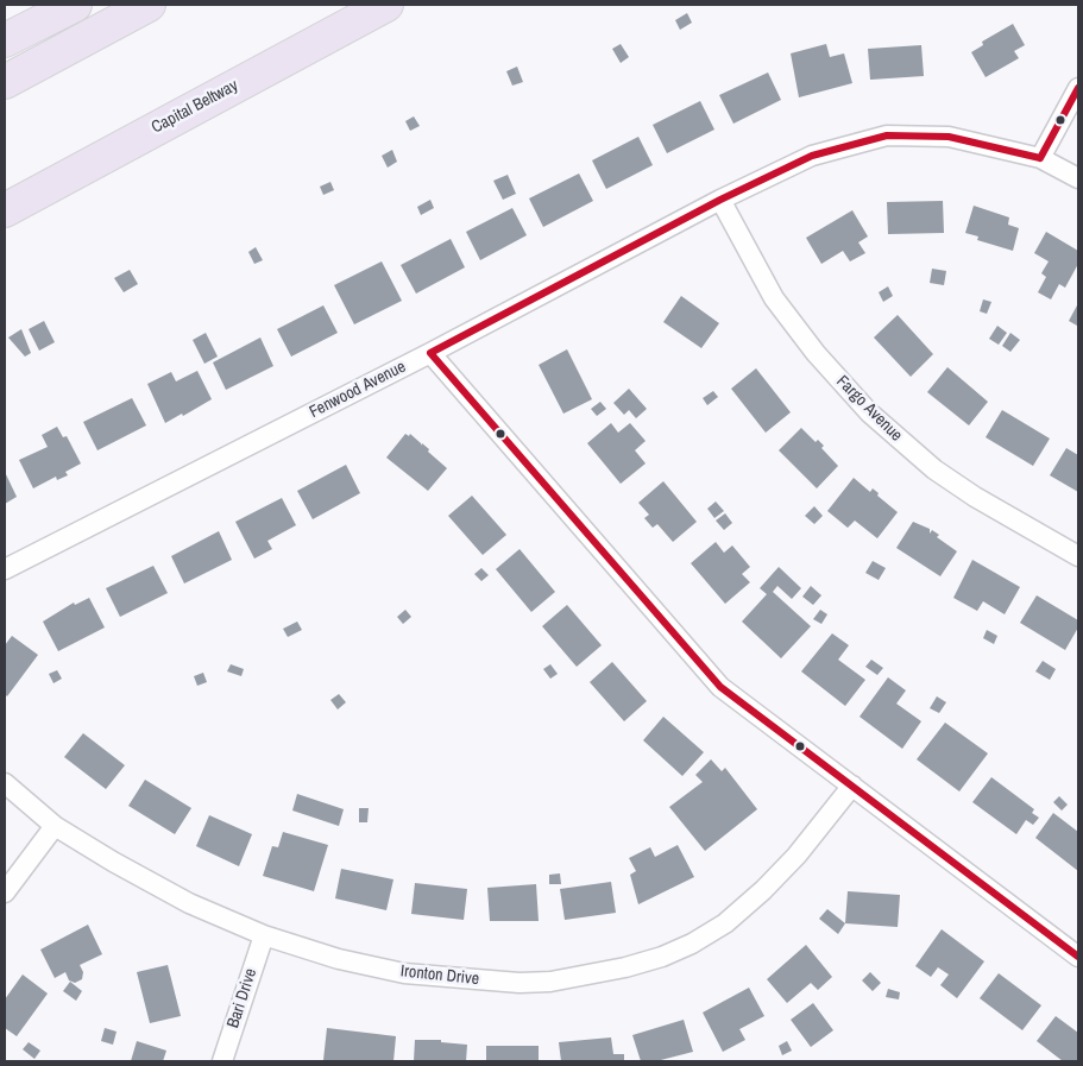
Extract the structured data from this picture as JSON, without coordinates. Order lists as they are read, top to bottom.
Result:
{
  "streets": {
    "highway": ["Capital Beltway"],
    "street": [
      "Fenwood Avenue",
      "Fargo Avenue",
      "Ironton Drive",
      "Bari Drive"
    ]
  },
  "crossings": [
    ["Fenwood Avenue", "Fargo Avenue"],
    ["Ironton Drive", "Bari Drive"]
  ]
}
